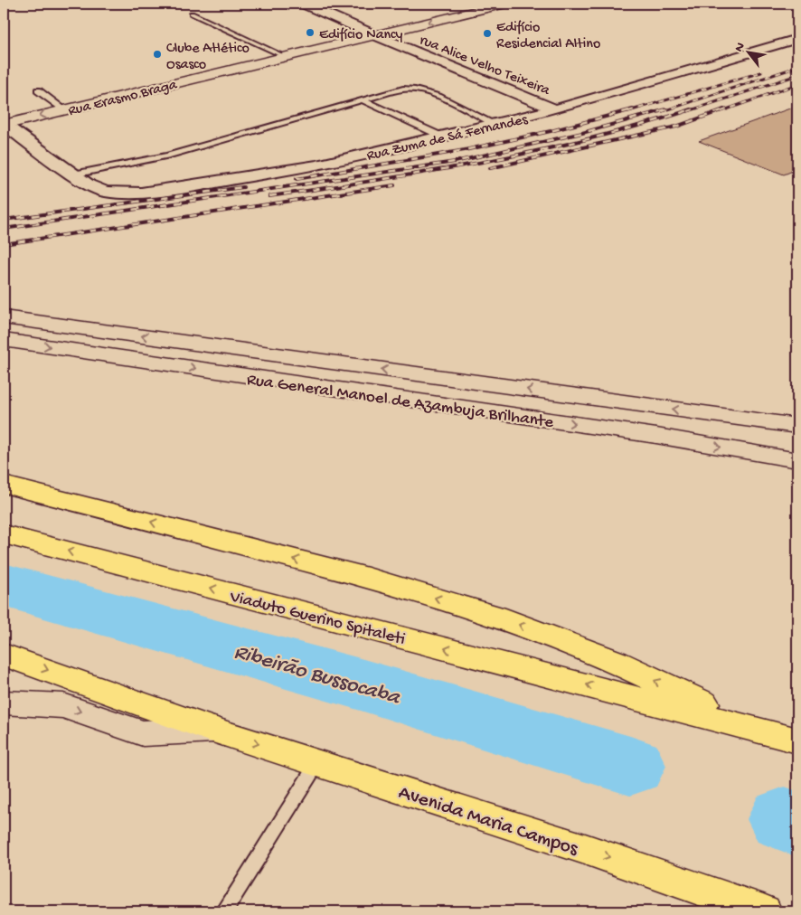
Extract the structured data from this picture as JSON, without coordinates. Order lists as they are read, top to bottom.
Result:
{
  "streets": {
    "main road": [
      "Rua Erasmo Braga",
      "Rua General Manoel de Azambuja Brilhante",
      "Viaduto Guerino Spitaleti",
      "Avenida Maria Campos"
    ],
    "street": ["rua Alice Velho Teixeira", "Rua Zuma de Sá Fernandes"]
  },
  "crossings": [
    ["rua Alice Velho Teixeira", "Rua Erasmo Braga"],
    ["rua Alice Velho Teixeira", "Rua Zuma de Sá Fernandes"],
    ["Rua Erasmo Braga", "Rua Zuma de Sá Fernandes"]
  ],
  "one_way": ["Rua Erasmo Braga"],
  "water": ["Ribeirão Bussocaba"],
  "places": ["Edifício Nancy", "Edifício Residencial Altino", "Clube Atlético Osasco"],
  "north": "top left"
}
